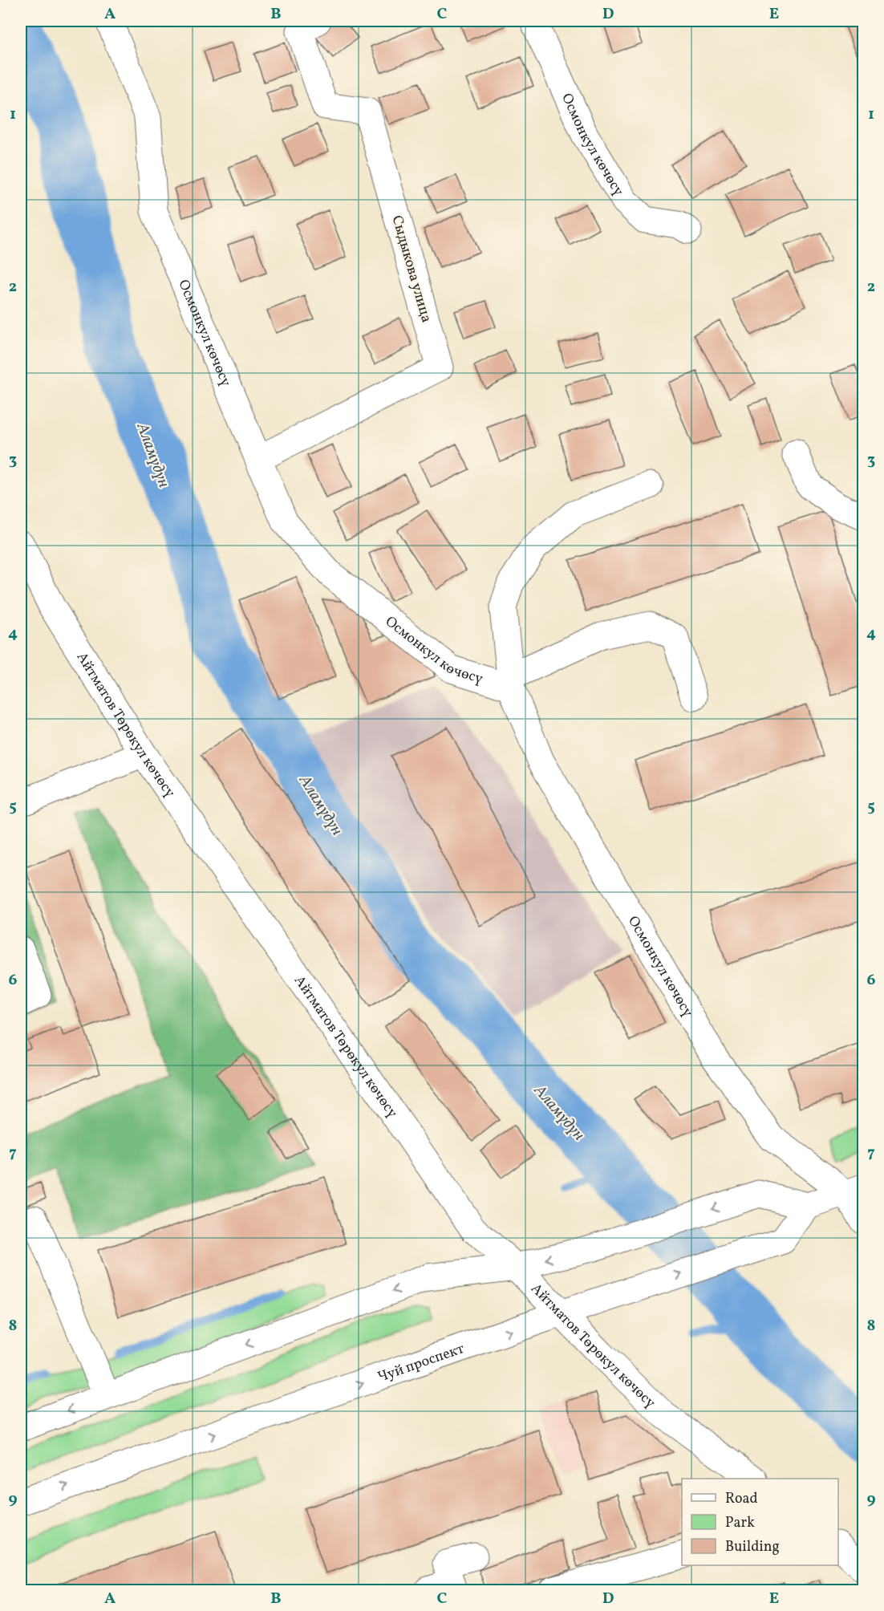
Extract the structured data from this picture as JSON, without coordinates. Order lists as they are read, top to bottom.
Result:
{
  "streets": {
    "street": [
      "Осмонкул көчөсү",
      "Сыдыкова улица",
      "Айтматов Төрөкул көчөсү",
      "Чуй проспект"
    ]
  },
  "crossings": [
    ["Осмонкул көчөсү", "Сыдыкова улица"],
    ["Айтматов Төрөкул көчөсү", "Чуй проспект"]
  ],
  "water": ["Аламүдүн"],
  "legend": ["Road", "Park", "Building"],
  "grid": {
    "columns": [
      "A",
      "B",
      "C",
      "D",
      "E"
    ],
    "rows": [
      "1",
      "2",
      "3",
      "4",
      "5",
      "6",
      "7",
      "8",
      "9"
    ]
  }
}
